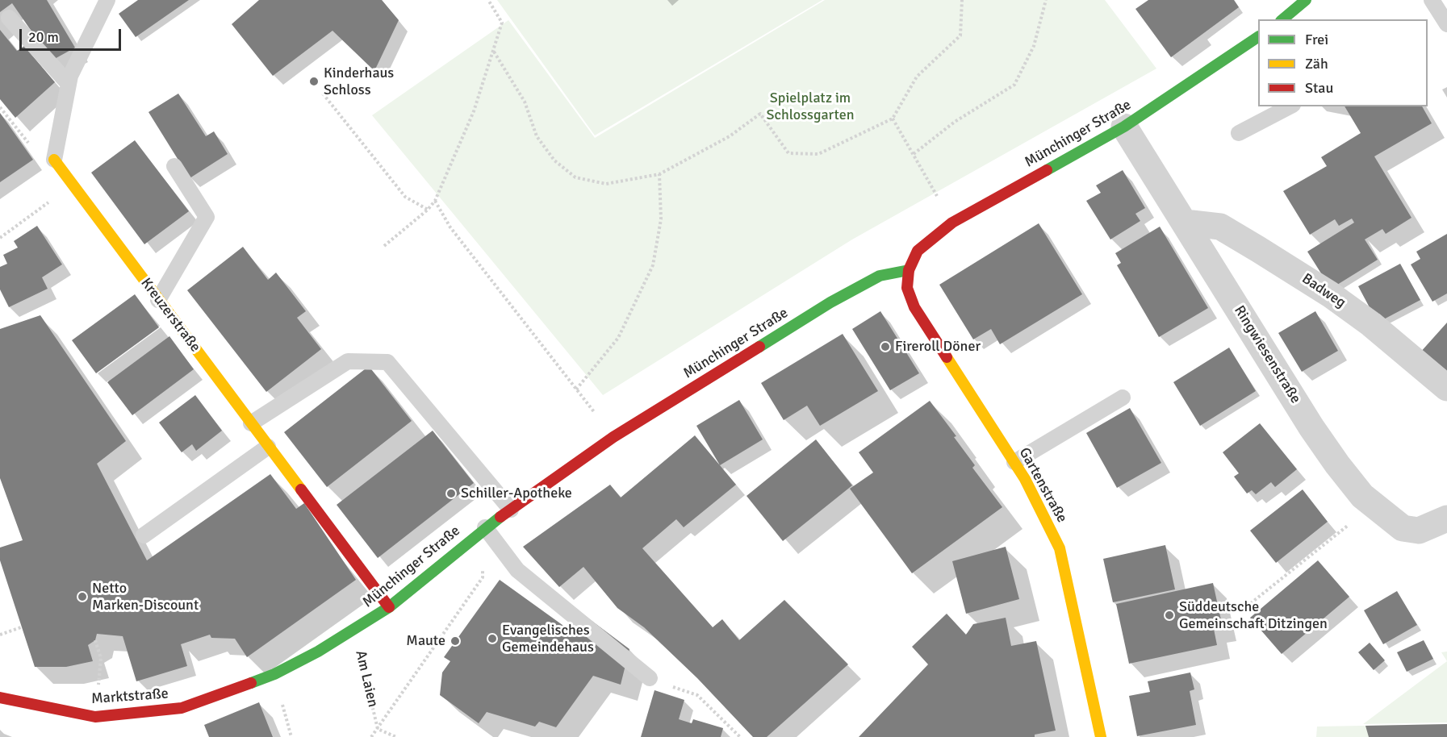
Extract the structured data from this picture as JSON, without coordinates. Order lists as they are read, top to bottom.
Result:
{
  "streets": {
    "street": [
      "Münchinger Straße",
      "Badweg",
      "Kreuzerstraße",
      "Ringwiesenstraße",
      "Gartenstraße",
      "Marktstraße"
    ],
    "path": ["Am Laien"]
  },
  "crossings": [
    ["Münchinger Straße", "Kreuzerstraße"],
    ["Münchinger Straße", "Ringwiesenstraße"],
    ["Münchinger Straße", "Gartenstraße"],
    ["Münchinger Straße", "Am Laien"],
    ["Münchinger Straße", "Marktstraße"],
    ["Badweg", "Ringwiesenstraße"]
  ],
  "parks": ["Spielplatz im Schlossgarten"],
  "places": [
    "Kinderhaus Schloss",
    "Fireroll Döner",
    "Schiller-Apotheke",
    "Netto Marken-Discount",
    "Süddeutsche Gemeinschaft Ditzingen",
    "Evangelisches Gemeindehaus",
    "Maute"
  ],
  "legend": ["Frei", "Zäh", "Stau"],
  "scale_bar": "20 m"
}
